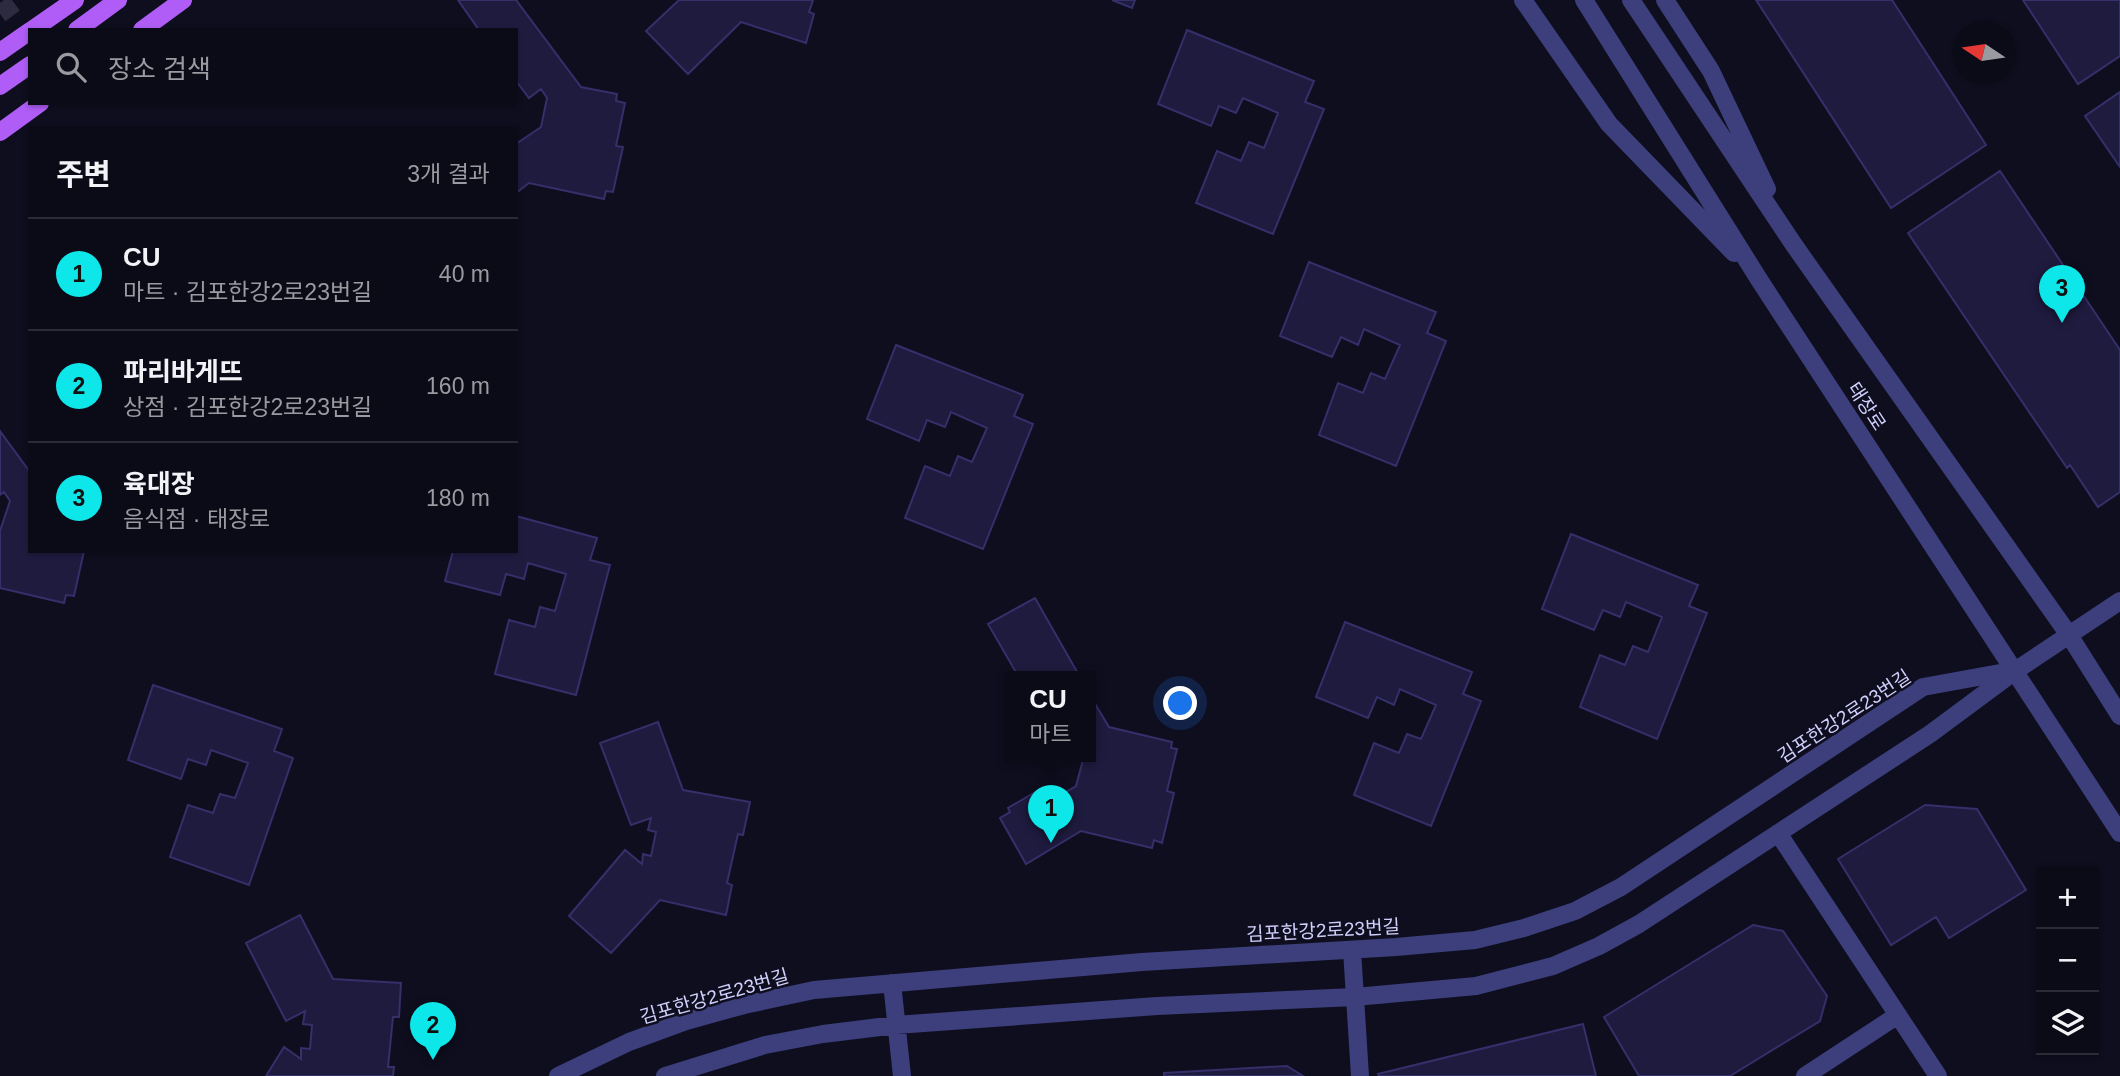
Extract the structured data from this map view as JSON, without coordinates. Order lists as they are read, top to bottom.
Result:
{
  "streets": {
    "street": ["태장로", "김포한강2로23번길"]
  },
  "crossings": [
    ["태장로", "김포한강2로23번길"]
  ],
  "north": "left",
  "page": {
    "search": "장소 검색",
    "heading": ["주변", "3개 결과"],
    "list": [
      {
        "mark": "1",
        "name": "CU",
        "note": "마트 · 김포한강2로23번길",
        "value": "40 m"
      },
      {
        "mark": "2",
        "name": "파리바게뜨",
        "note": "상점 · 김포한강2로23번길",
        "value": "160 m"
      },
      {
        "mark": "3",
        "name": "육대장",
        "note": "음식점 · 태장로",
        "value": "180 m"
      }
    ],
    "pins": ["3", "1", "2"],
    "popup": ["CU", "마트"],
    "map_buttons": ["+", "−"]
  }
}
